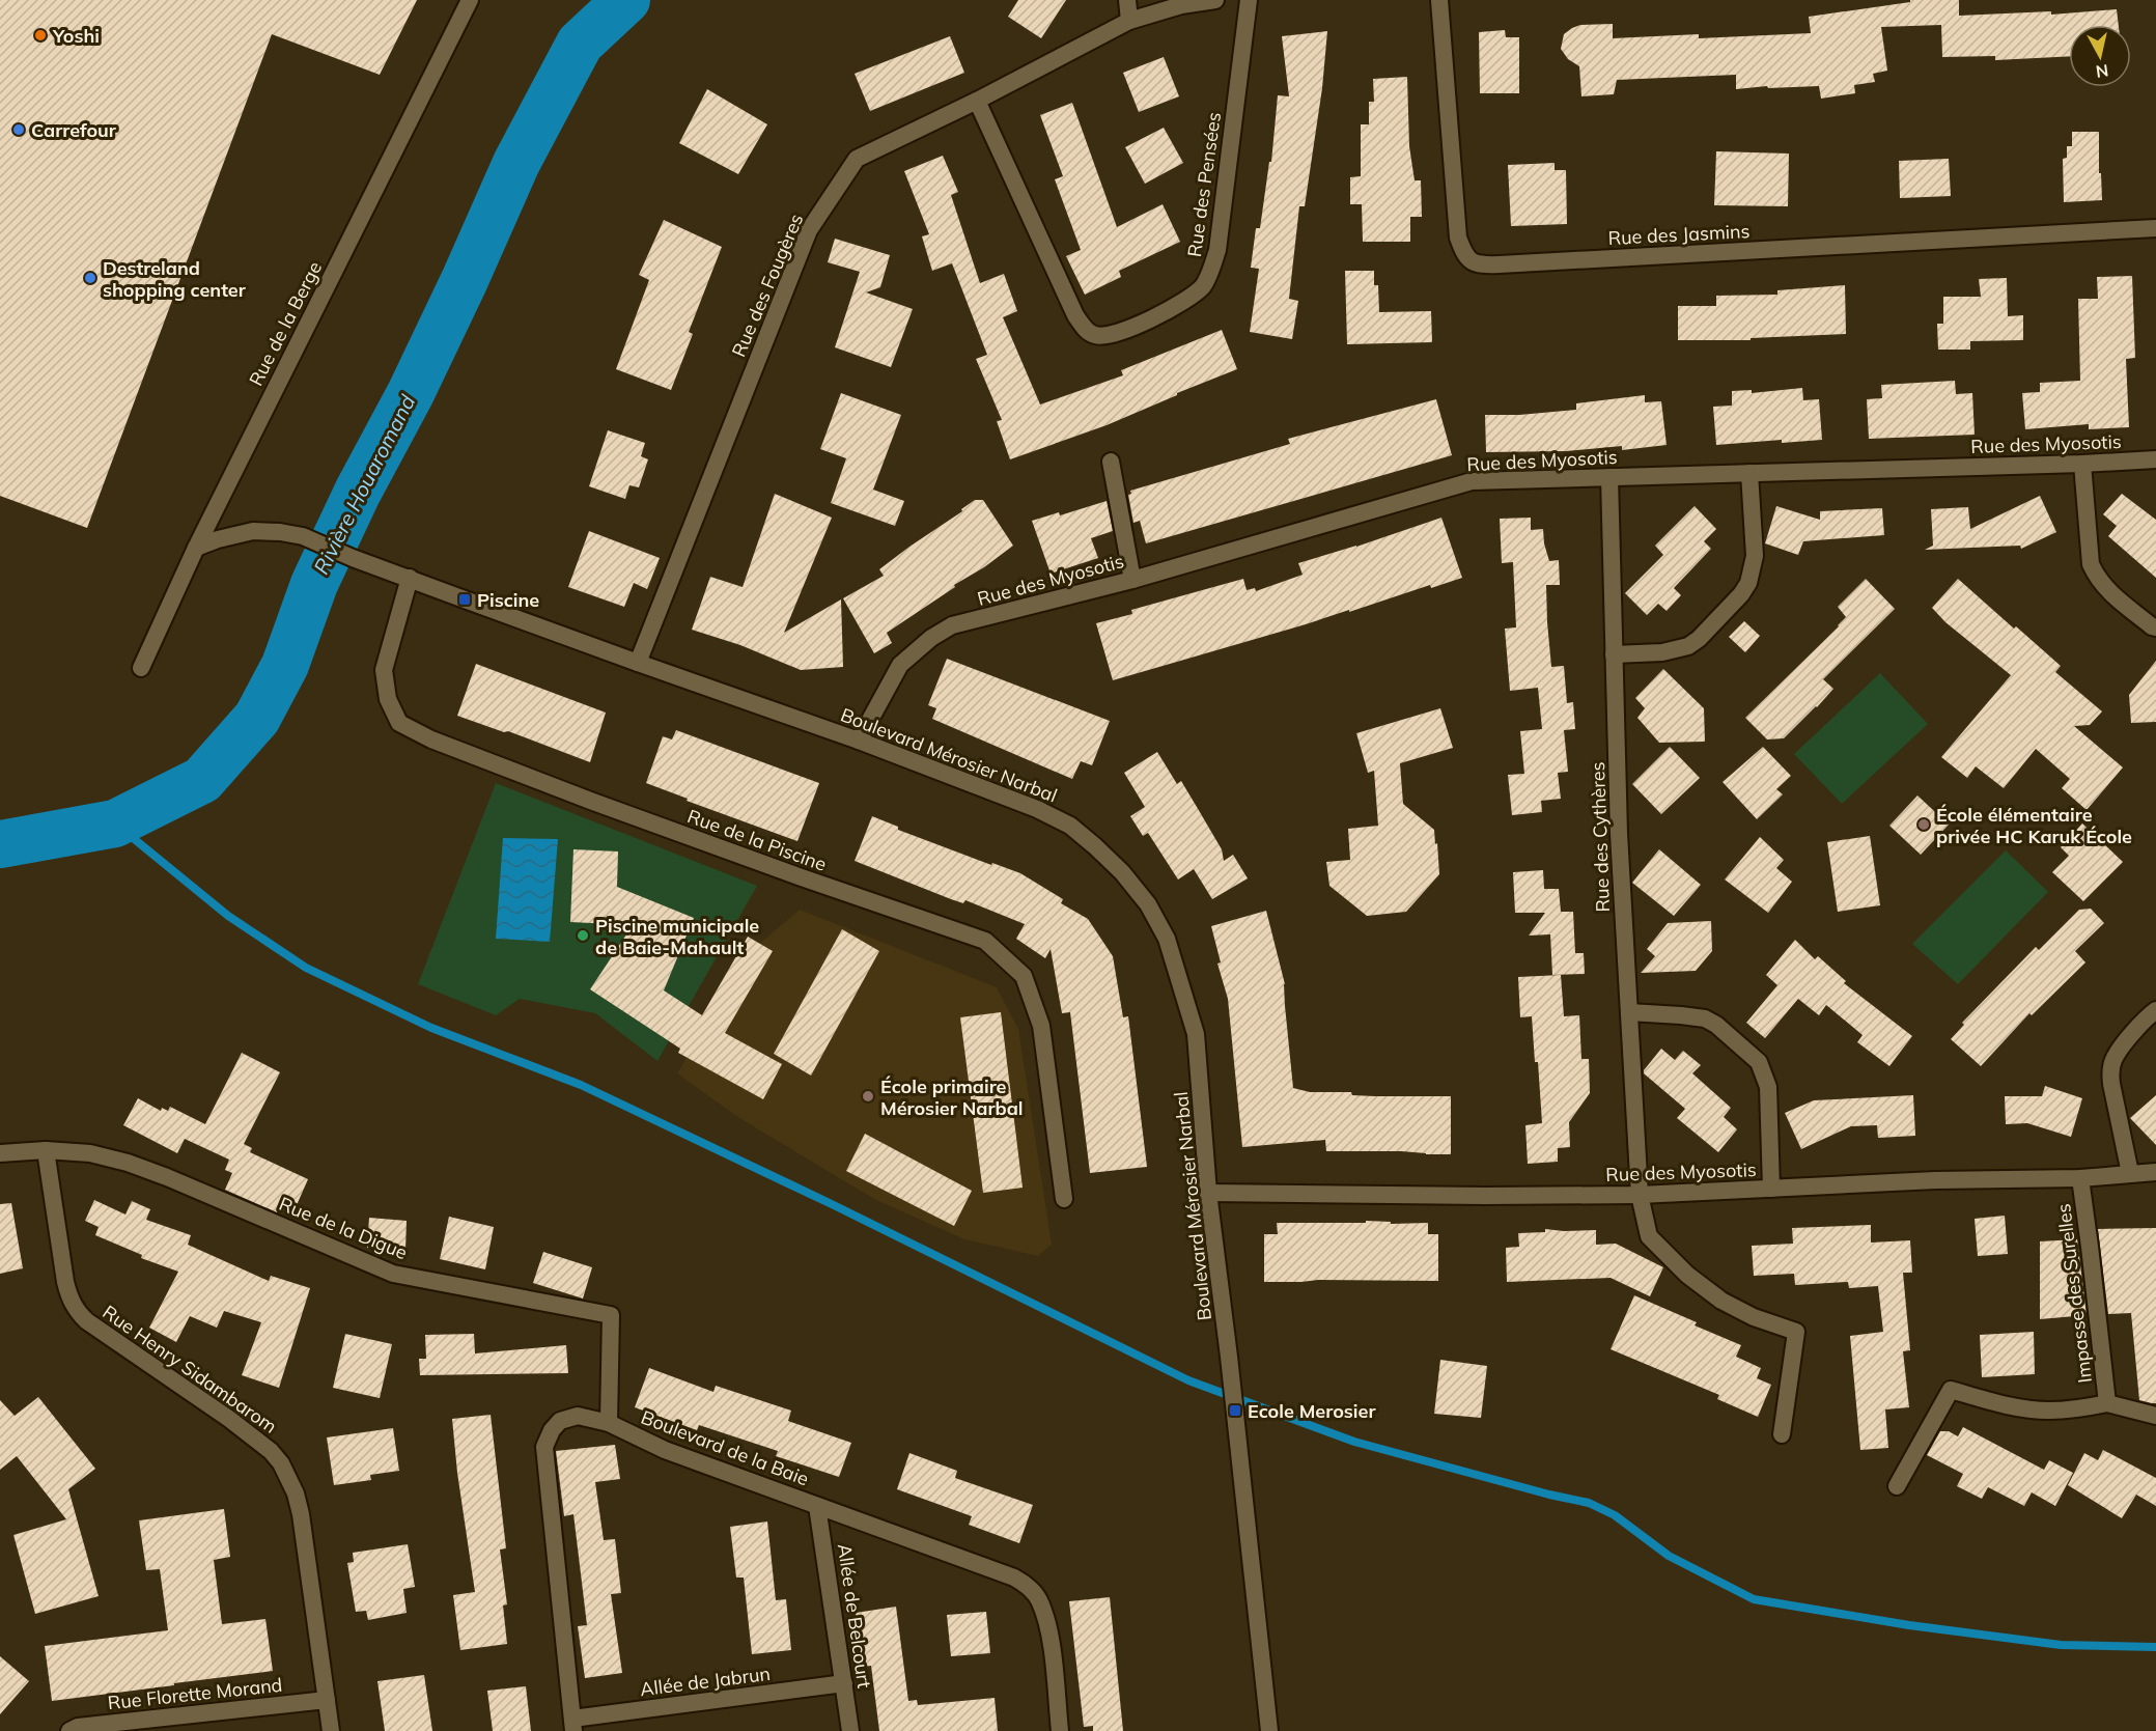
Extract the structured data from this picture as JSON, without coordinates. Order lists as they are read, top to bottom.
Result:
{
  "streets": {
    "street": [
      "Rue des Pensées",
      "Rue des Jasmins",
      "Rue des Fougères",
      "Rue de la Berge",
      "Rue des Myosotis",
      "Boulevard Mérosier Narbal",
      "Rue des Cythères",
      "Rue de la Piscine",
      "Rue de la Digue",
      "Impasse des Surelles",
      "Rue Henry Sidambarom",
      "Boulevard de la Baie",
      "Allée de Belcourt",
      "Allée de Jabrun",
      "Rue Florette Morand"
    ]
  },
  "crossings": [
    ["Rue des Pensées", "Rue des Fougères"],
    ["Rue des Fougères", "Boulevard Mérosier Narbal"],
    ["Rue de la Berge", "Boulevard Mérosier Narbal"],
    ["Rue des Myosotis", "Boulevard Mérosier Narbal"],
    ["Rue des Myosotis", "Rue des Cythères"],
    ["Rue des Myosotis", "Impasse des Surelles"],
    ["Boulevard Mérosier Narbal", "Rue de la Piscine"],
    ["Rue de la Digue", "Rue Henry Sidambarom"],
    ["Rue de la Digue", "Boulevard de la Baie"],
    ["Rue Henry Sidambarom", "Rue Florette Morand"],
    ["Boulevard de la Baie", "Allée de Belcourt"],
    ["Boulevard de la Baie", "Allée de Jabrun"],
    ["Allée de Belcourt", "Allée de Jabrun"]
  ],
  "water": ["Rivière Houaromand"],
  "places": {
    "other": [
      "Yoshi",
      "Carrefour",
      "Destreland shopping center",
      "École élémentaire privée HC Karuk École",
      "Piscine municipale de Baie-Mahault",
      "École primaire Mérosier Narbal"
    ],
    "transit": ["Piscine", "Ecole Merosier"]
  },
  "north": "bottom"
}
